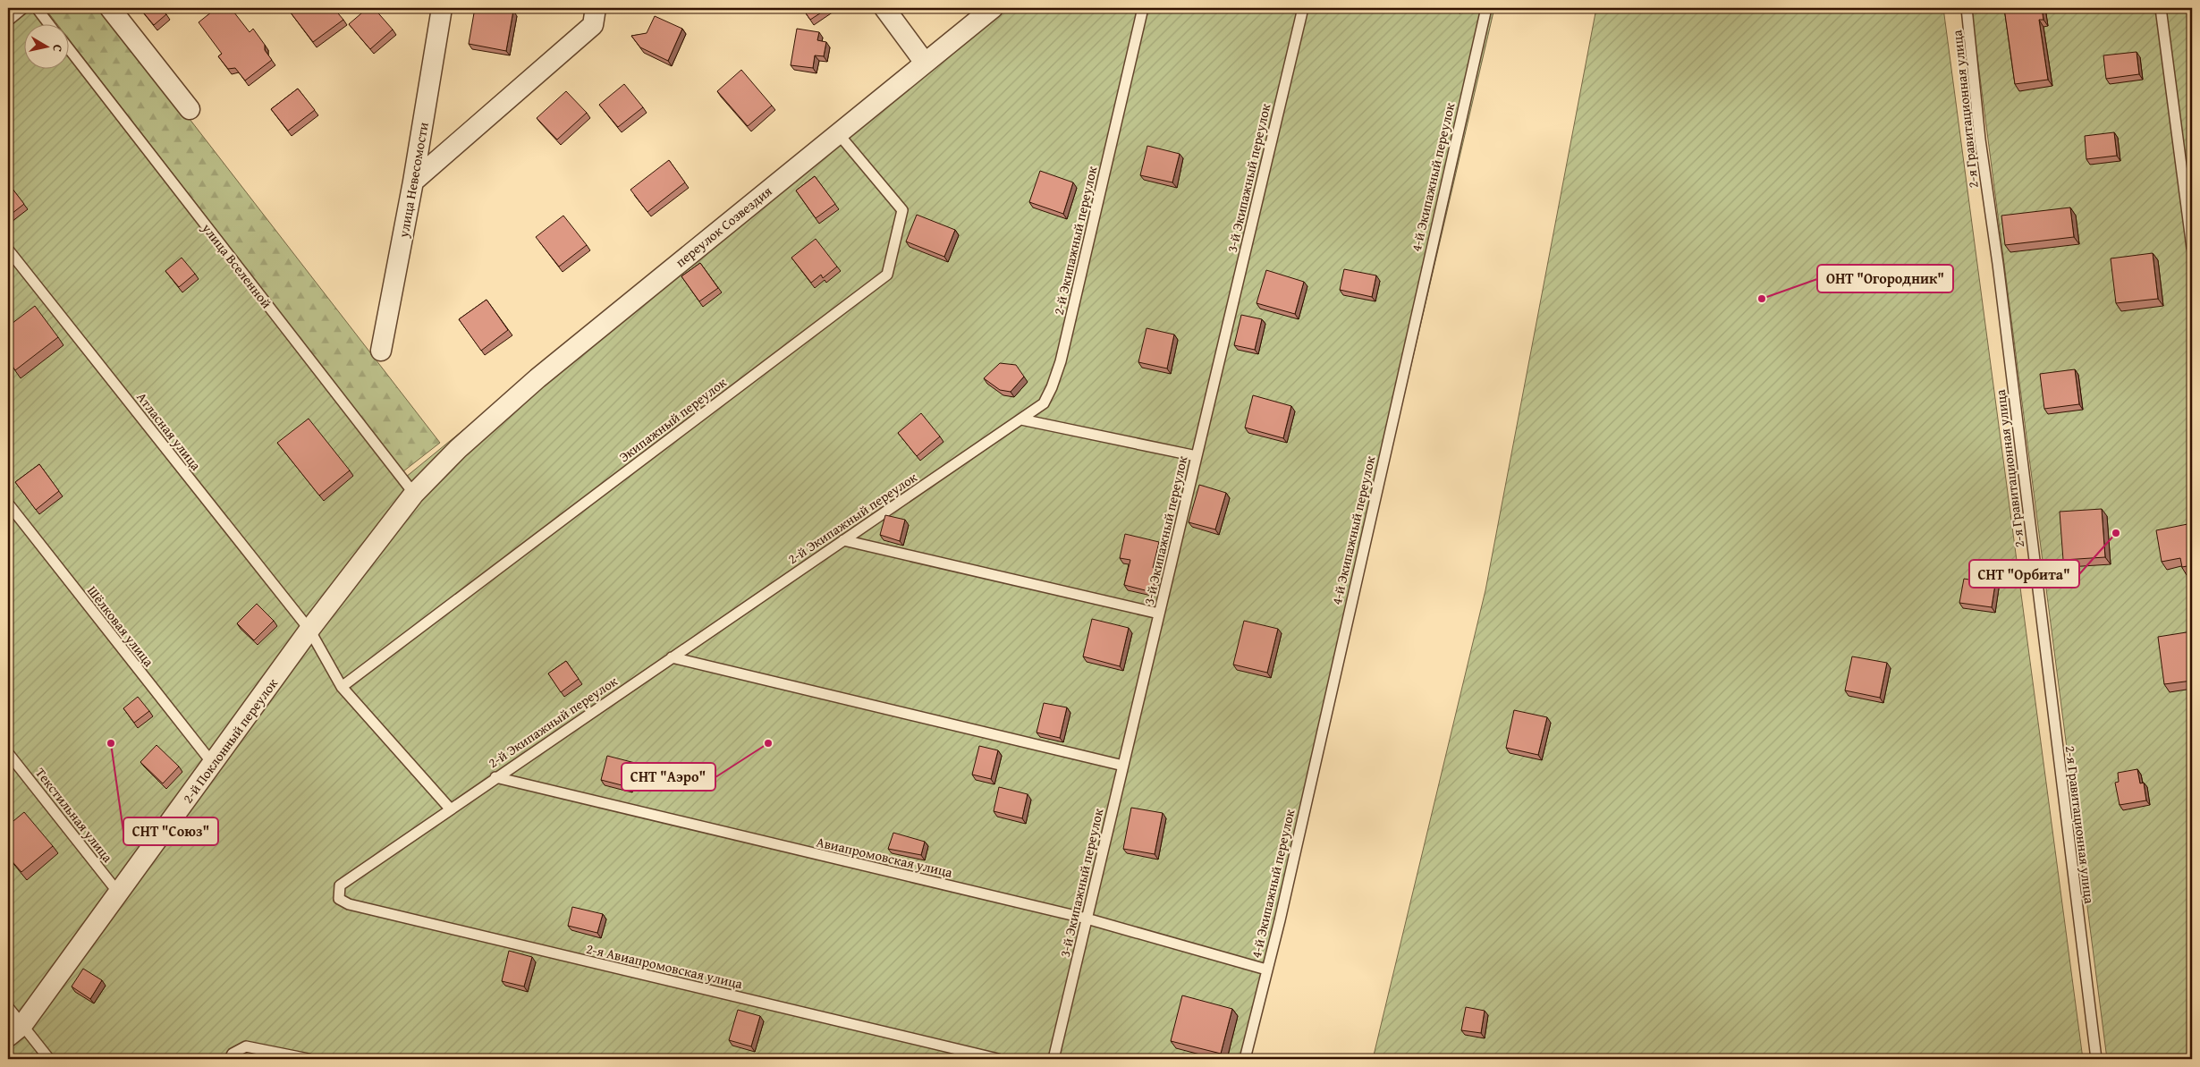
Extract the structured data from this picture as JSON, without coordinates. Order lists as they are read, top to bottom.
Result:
{
  "streets": {
    "street": ["улица Невесомости", "переулок Созвездия", "2-й Поклонный переулок"],
    "lane": [
      "2-я Гравитационная улица",
      "4-й Экипажный переулок",
      "3-й Экипажный переулок",
      "2-й Экипажный переулок",
      "улица Вселенной",
      "Экипажный переулок",
      "Атласная улица",
      "Шёлковая улица",
      "Текстильная улица",
      "Авиапромовская улица",
      "2-я Авиапромовская улица"
    ]
  },
  "crossings": [
    ["4-й Экипажный переулок", "Авиапромовская улица"],
    ["3-й Экипажный переулок", "Авиапромовская улица"],
    ["переулок Созвездия", "Экипажный переулок"],
    ["переулок Созвездия", "2-й Поклонный переулок"],
    ["2-й Экипажный переулок", "Атласная улица"],
    ["2-й Экипажный переулок", "Авиапромовская улица"],
    ["2-й Экипажный переулок", "2-я Авиапромовская улица"],
    ["улица Вселенной", "2-й Поклонный переулок"],
    ["Экипажный переулок", "Атласная улица"],
    ["Атласная улица", "2-й Поклонный переулок"],
    ["Шёлковая улица", "2-й Поклонный переулок"],
    ["2-й Поклонный переулок", "Текстильная улица"]
  ],
  "places": [
    "ОНТ \"Огородник\"",
    "СНТ \"Орбита\"",
    "СНТ \"Союз\"",
    "СНТ \"Аэро\""
  ],
  "north": "right"
}
